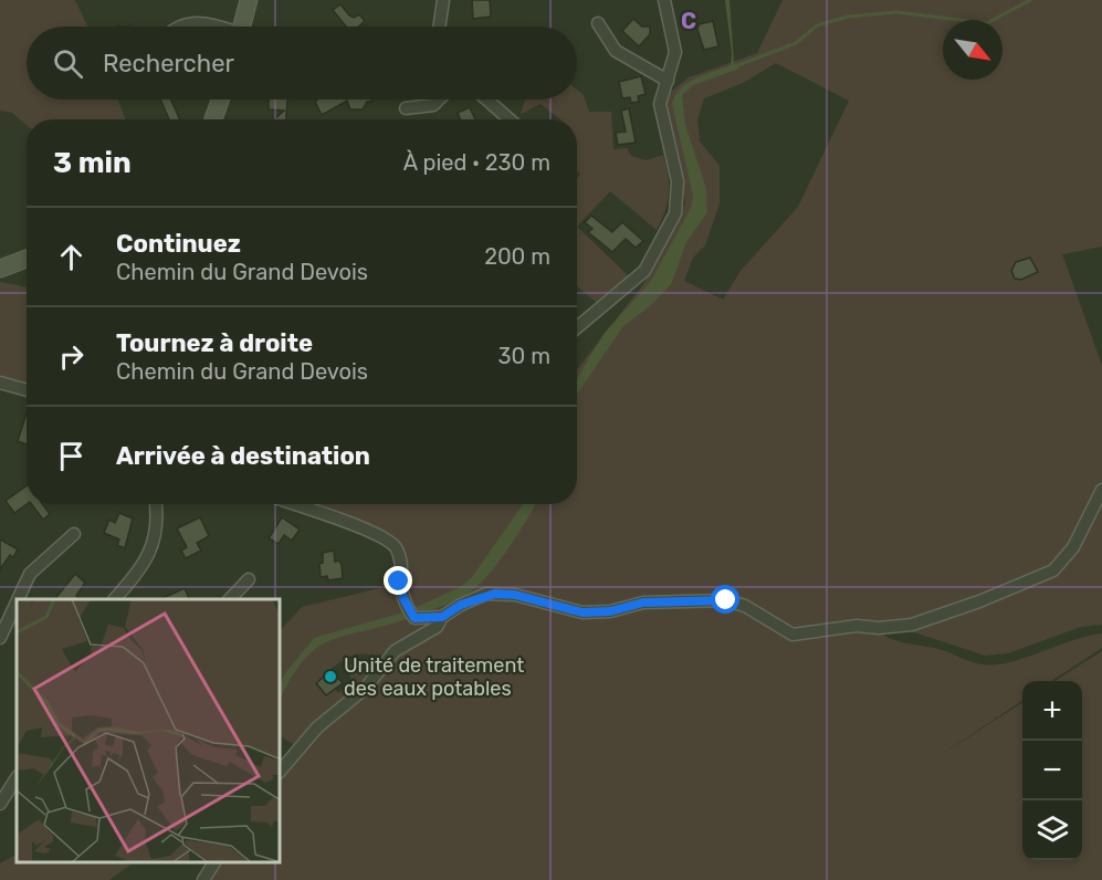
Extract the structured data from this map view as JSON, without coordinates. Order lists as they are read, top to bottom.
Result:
{
  "places": ["Unité de traitement des eaux potables"],
  "north": "bottom right",
  "page": {
    "search": "Rechercher",
    "heading": ["3 min", "À pied · 230 m"],
    "list": [
      ["Continuez", "Chemin du Grand Devois", "200 m"],
      ["Tournez à droite", "Chemin du Grand Devois", "30 m"],
      "Arrivée à destination"
    ],
    "map_buttons": ["+", "−"]
  },
  "grid": {
    "columns": ["C"]
  }
}
